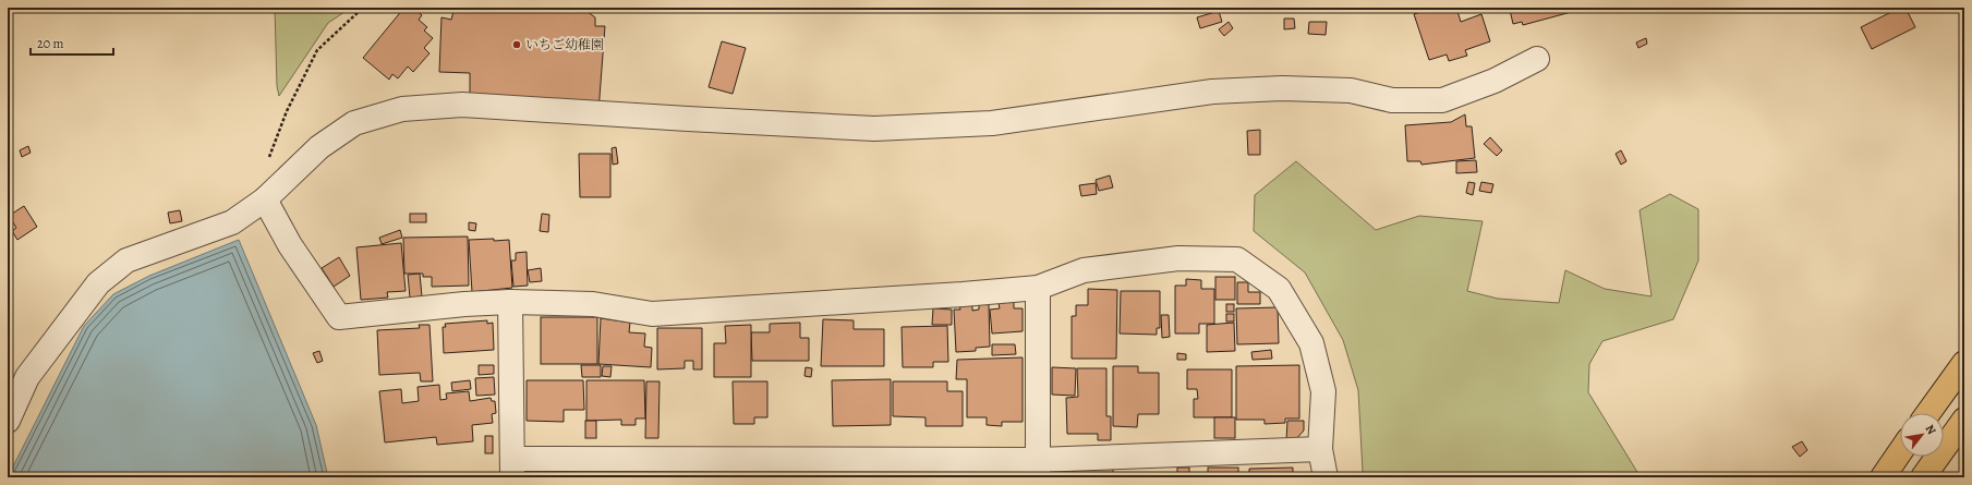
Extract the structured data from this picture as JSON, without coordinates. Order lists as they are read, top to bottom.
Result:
{
  "places": ["いちご幼稚園"],
  "scale_bar": "20 m",
  "north": "top right"
}
